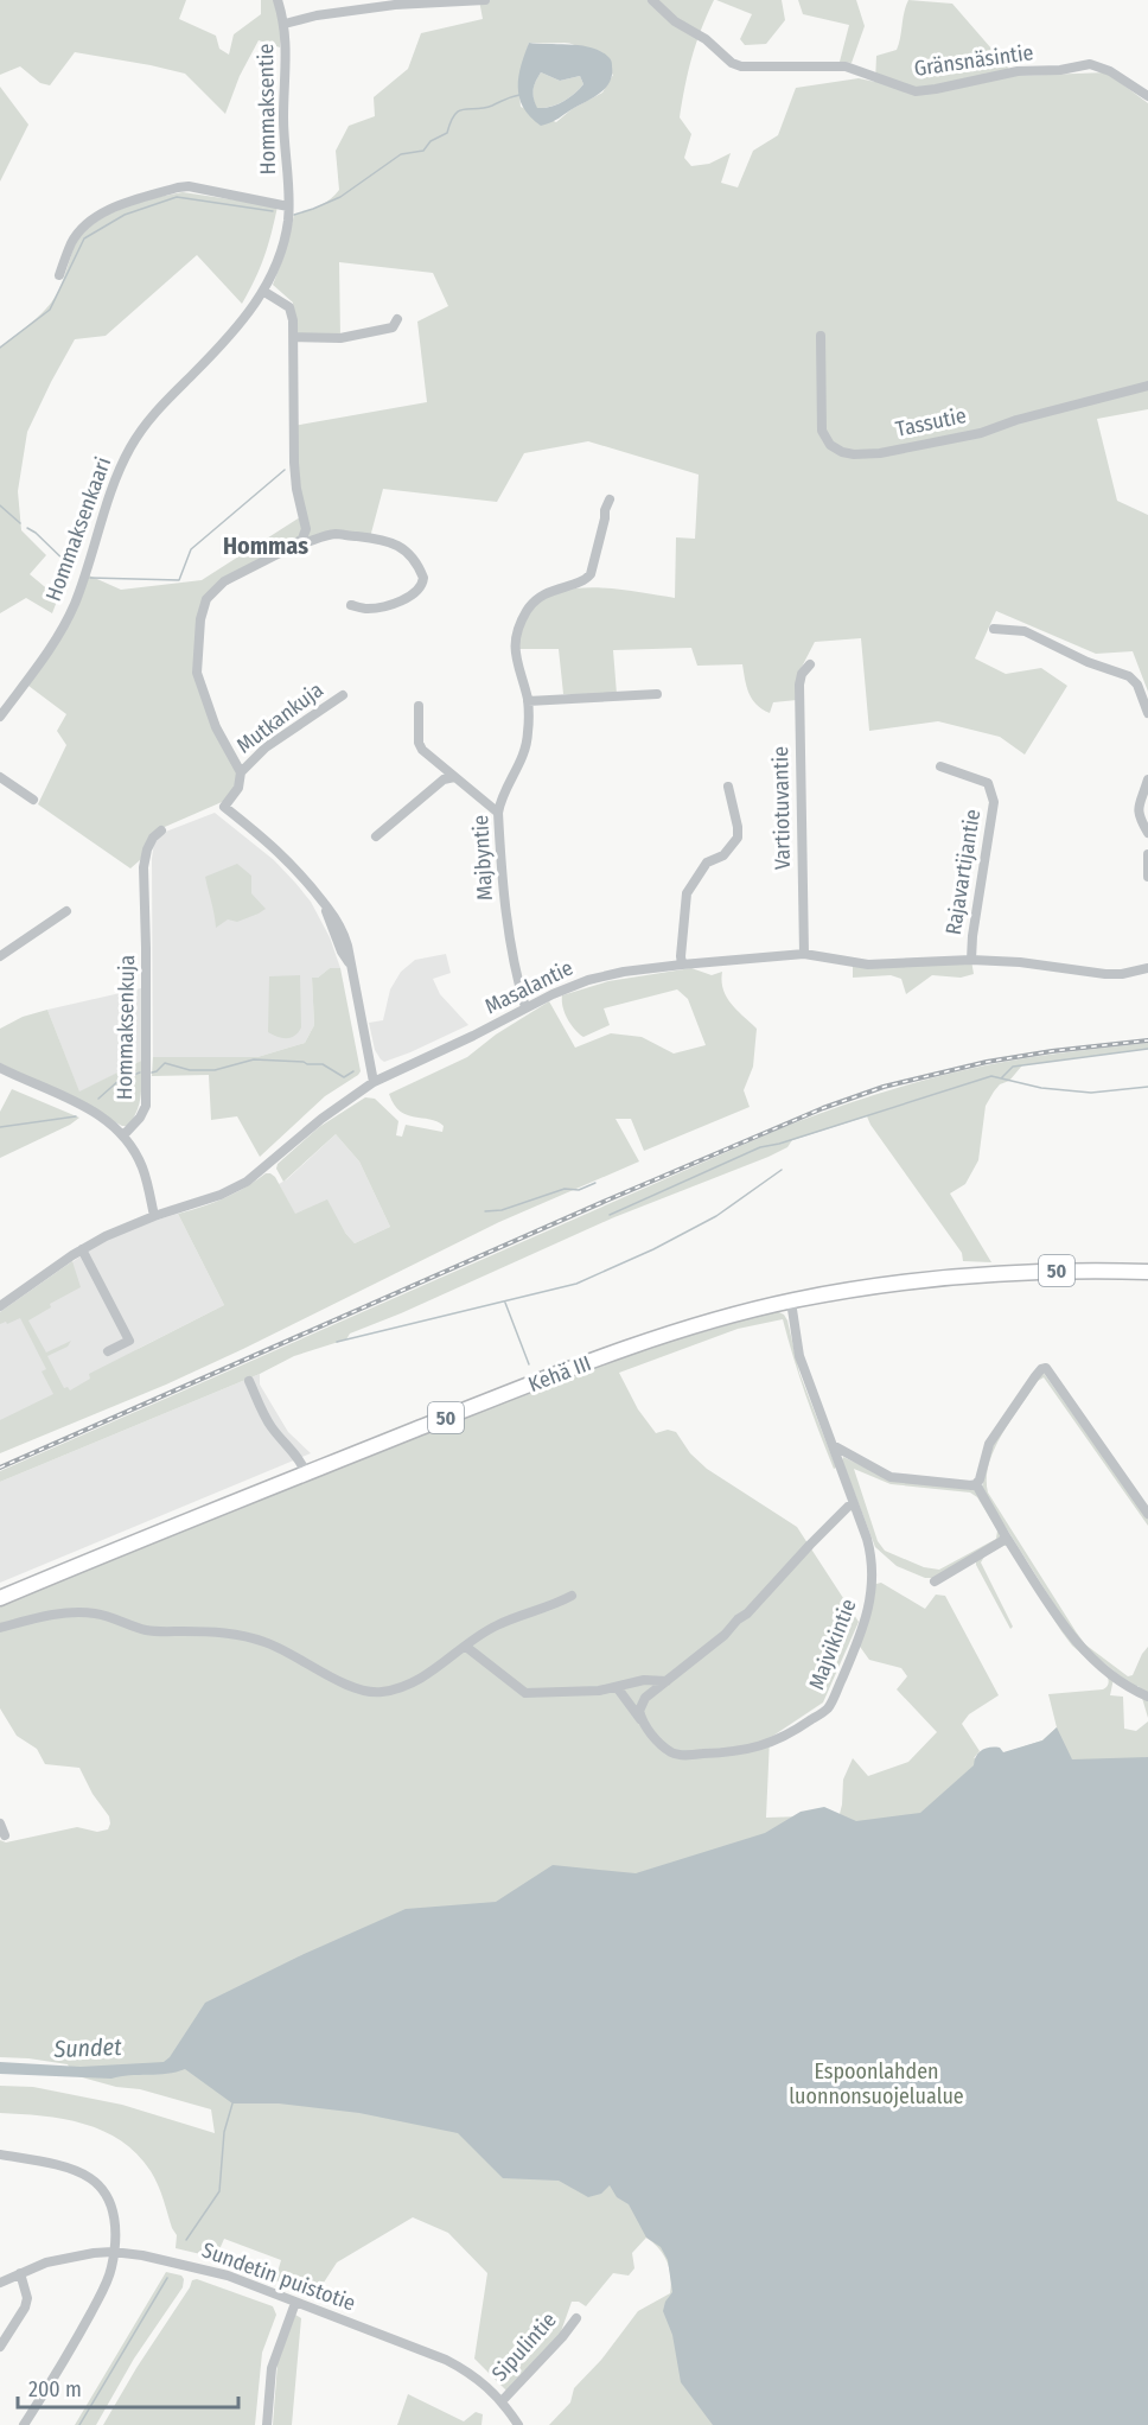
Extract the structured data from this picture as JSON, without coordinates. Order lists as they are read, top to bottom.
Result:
{
  "streets": {
    "highway": ["50", "Kehä III"],
    "street": [
      "Gränsnäsintie",
      "Hommaksentie",
      "Tassutie",
      "Hommaksenkaari",
      "Mutkankuja",
      "Vartiotuvantie",
      "Majbyntie",
      "Rajavartijantie",
      "Masalantie",
      "Hommaksenkuja",
      "Majvikintie",
      "Sundetin puistotie",
      "Sipulintie"
    ]
  },
  "crossings": [
    ["Hommaksentie", "Hommaksenkaari"],
    ["Vartiotuvantie", "Masalantie"],
    ["Majbyntie", "Masalantie"],
    ["Rajavartijantie", "Masalantie"],
    ["Kehä III", "Majvikintie"],
    ["Sundetin puistotie", "Sipulintie"]
  ],
  "districts": ["Hommas"],
  "water": ["Sundet"],
  "parks": ["Espoonlahden luonnonsuojelualue"],
  "scale_bar": "200 m"
}
